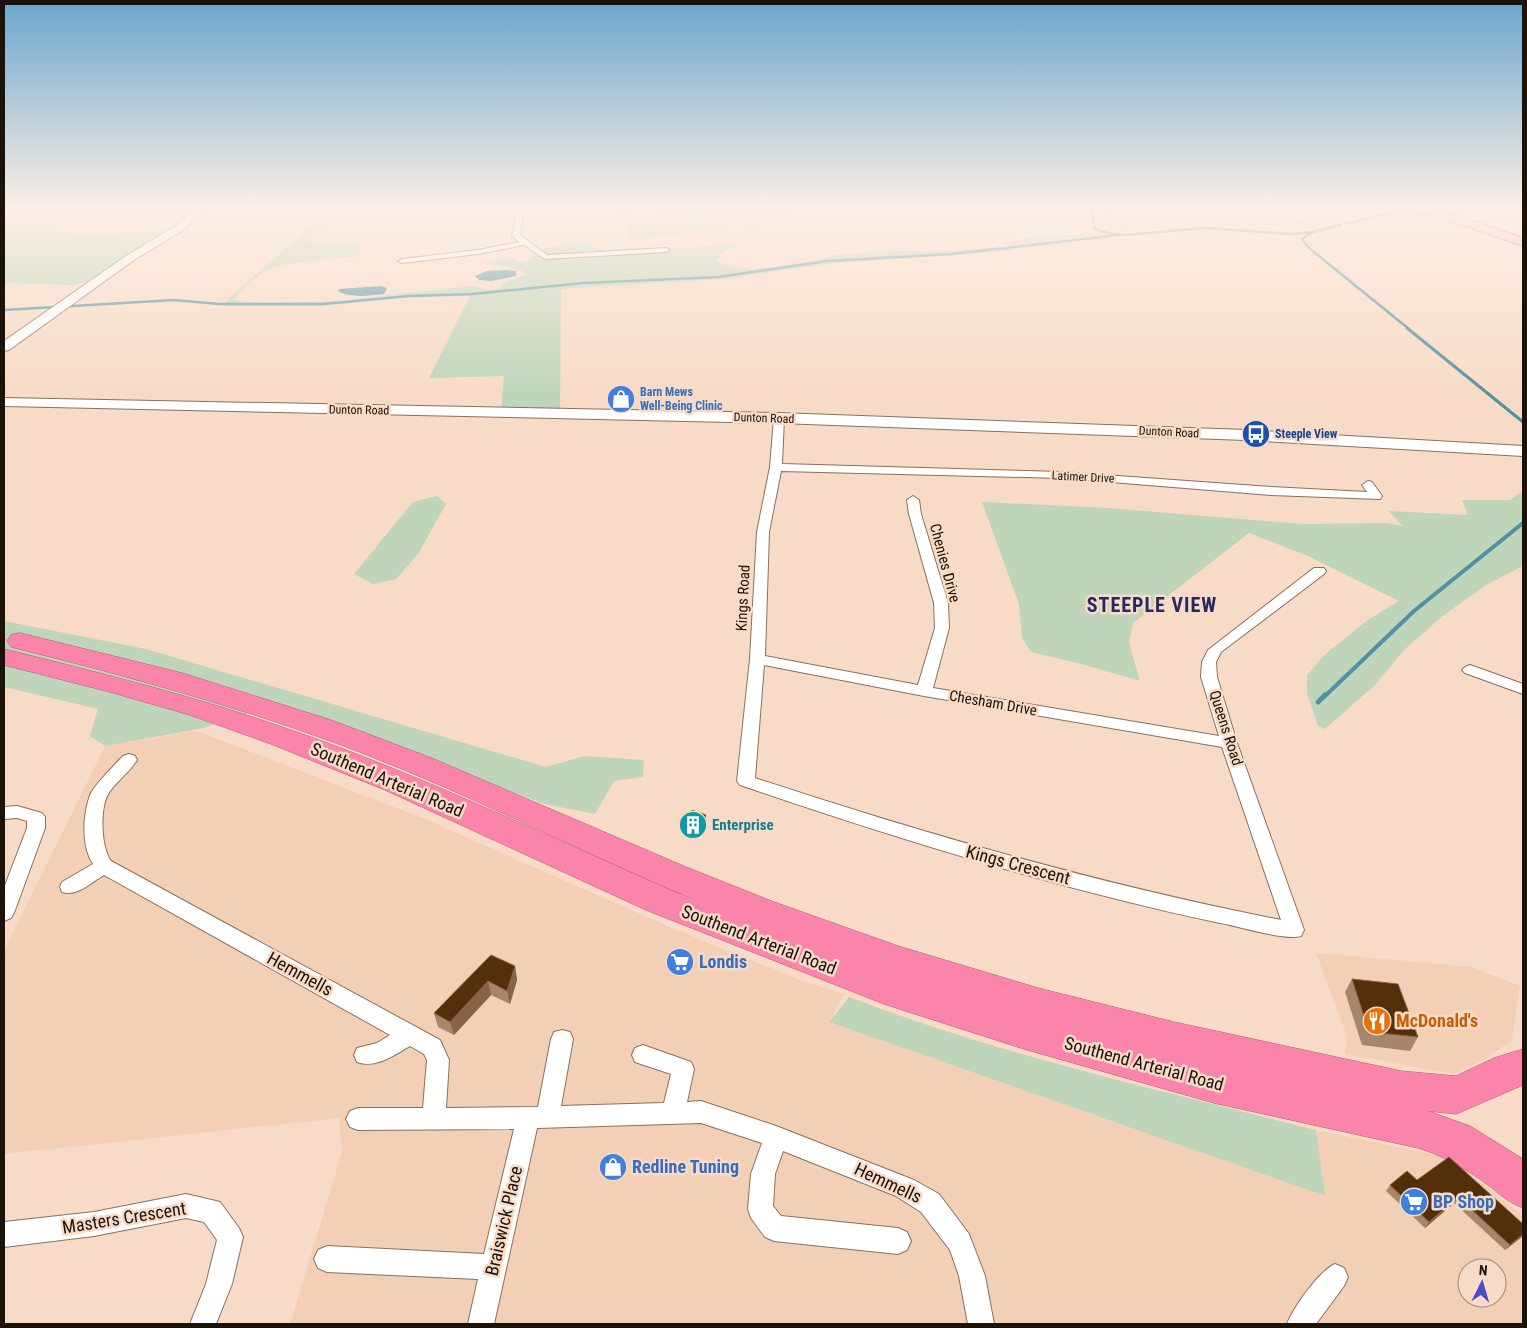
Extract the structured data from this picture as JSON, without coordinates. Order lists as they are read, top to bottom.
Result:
{
  "streets": {
    "highway": ["Southend Arterial Road"],
    "street": [
      "Dunton Road",
      "Latimer Drive",
      "Chenies Drive",
      "Kings Road",
      "Chesham Drive",
      "Queens Road",
      "Kings Crescent",
      "Hemmells",
      "Masters Crescent",
      "Braiswick Place"
    ]
  },
  "crossings": [
    ["Dunton Road", "Kings Road"],
    ["Latimer Drive", "Kings Road"],
    ["Chenies Drive", "Chesham Drive"],
    ["Kings Road", "Chesham Drive"],
    ["Kings Road", "Kings Crescent"],
    ["Chesham Drive", "Queens Road"],
    ["Queens Road", "Kings Crescent"],
    ["Hemmells", "Braiswick Place"]
  ],
  "districts": ["STEEPLE VIEW"],
  "places": {
    "shop": ["Barn Mews Well-Being Clinic", "Redline Tuning"],
    "bus stop": ["Steeple View"],
    "building": ["Enterprise"],
    "supermarket": ["Londis", "BP Shop"],
    "restaurant": ["McDonald's"]
  },
  "north": "top"
}
